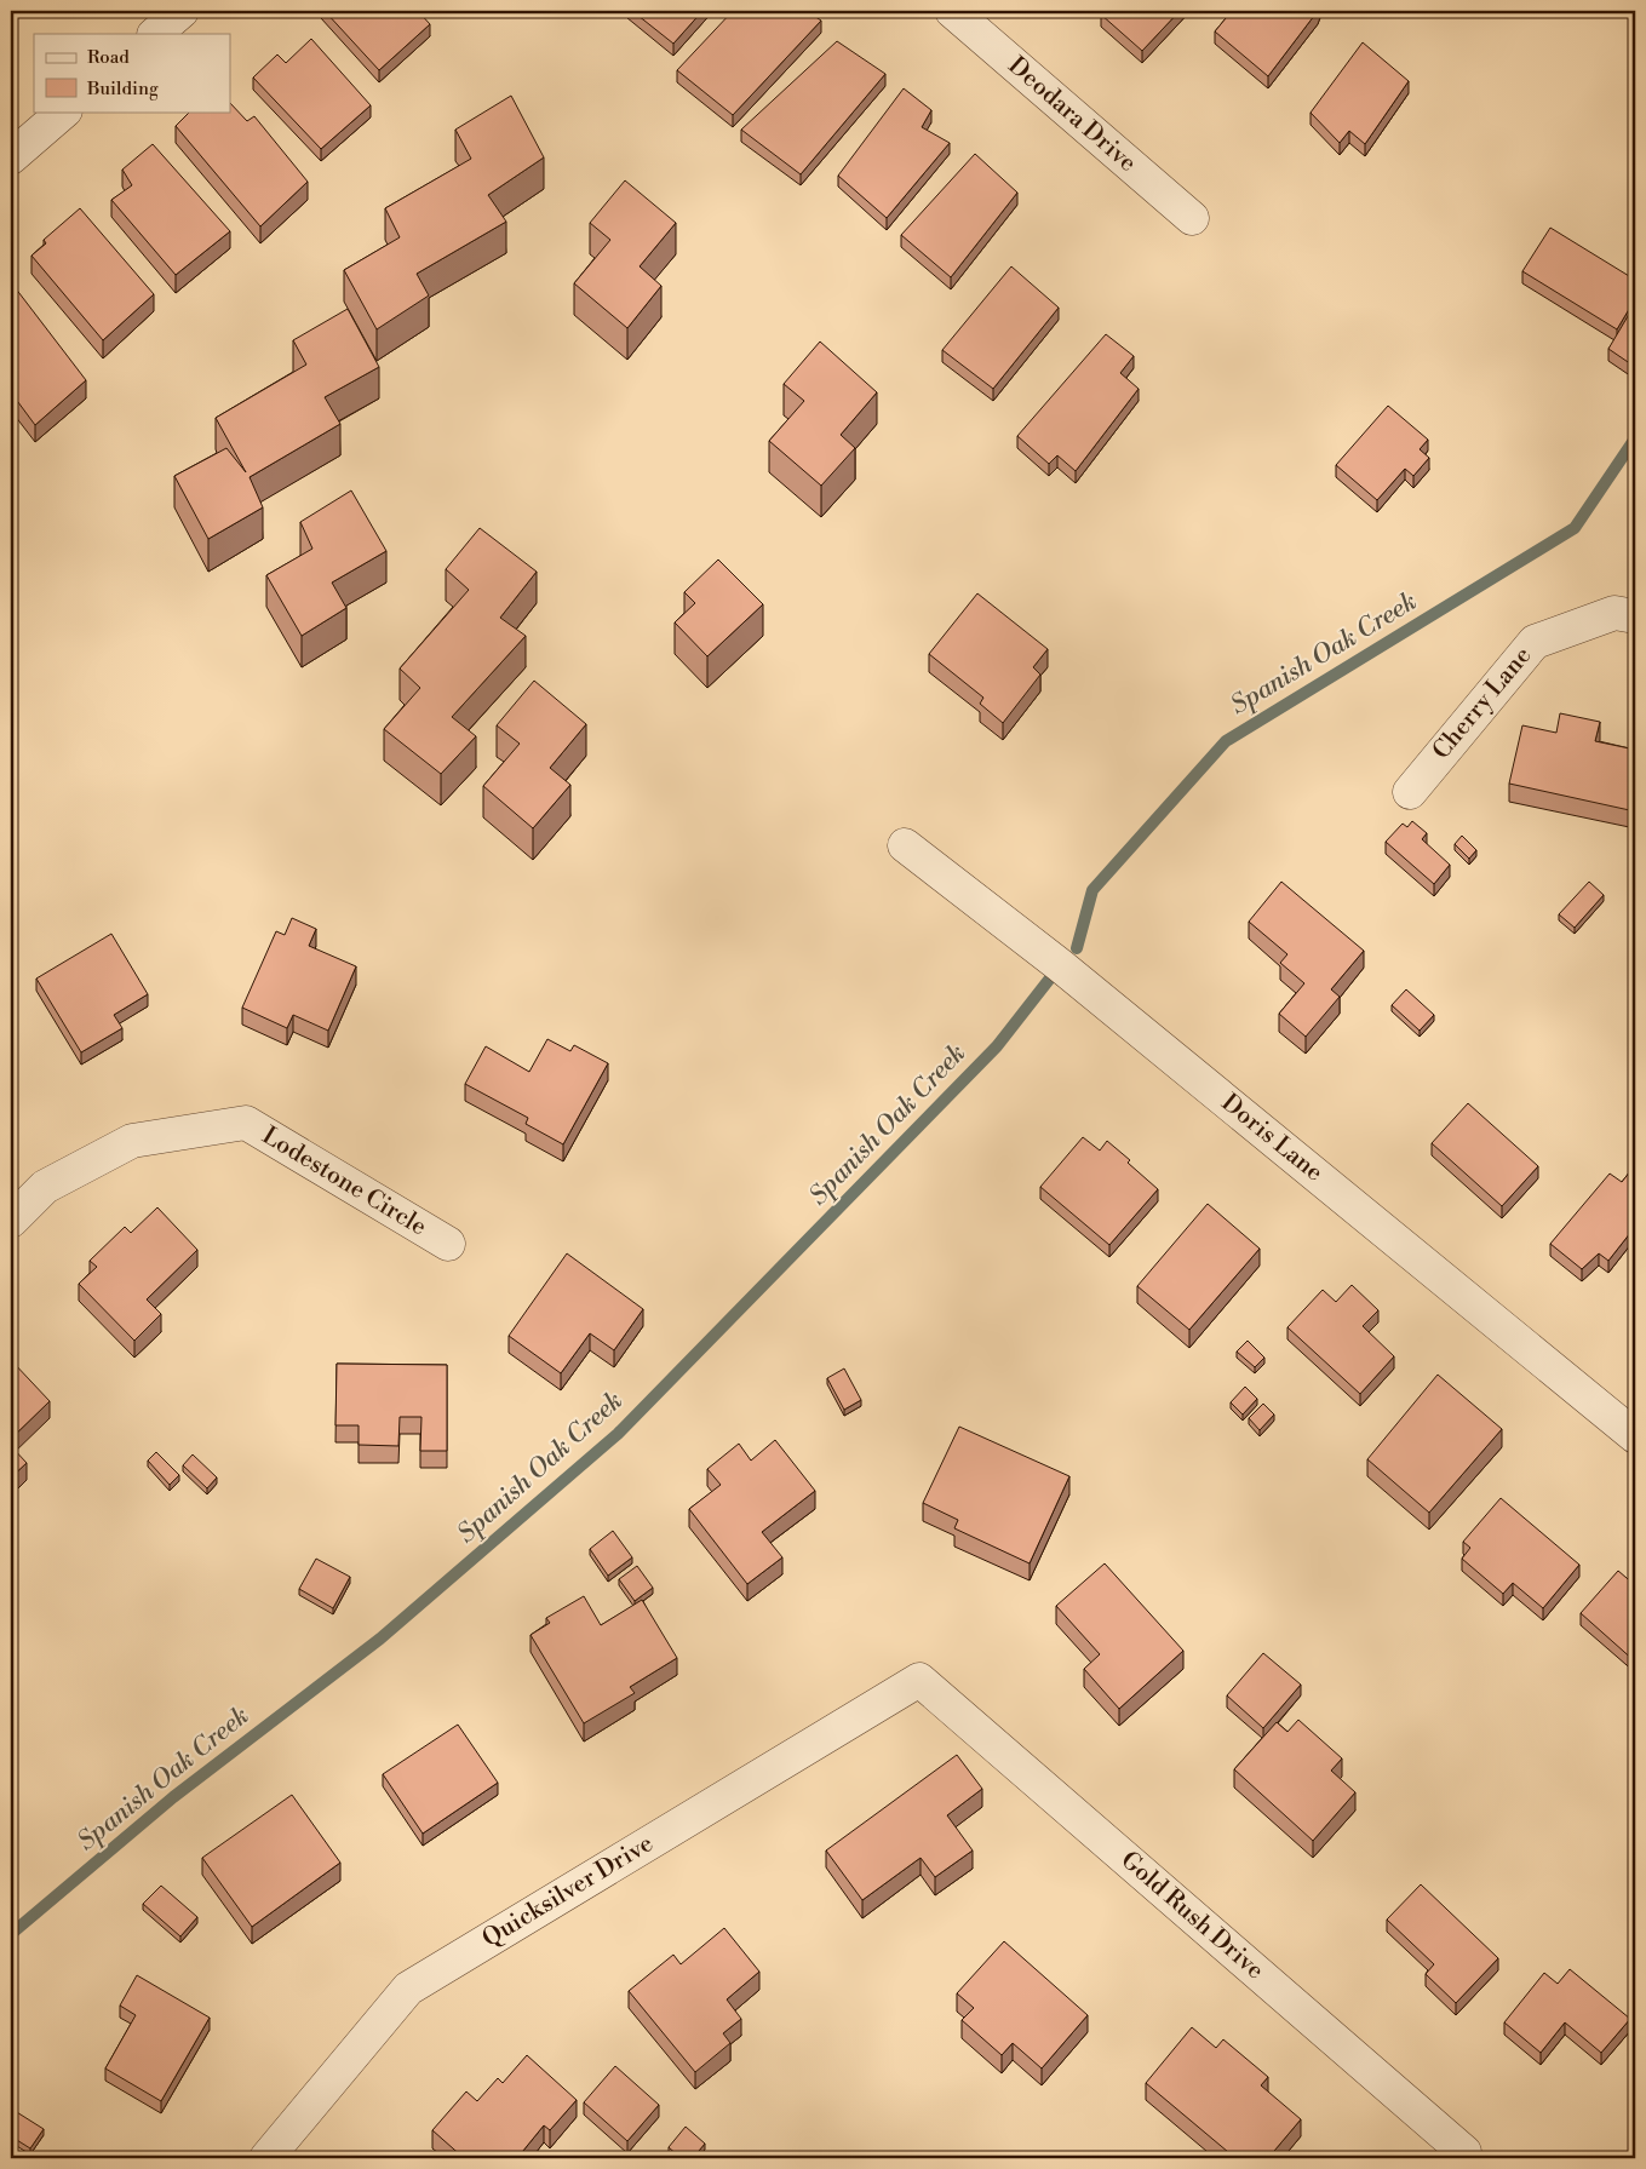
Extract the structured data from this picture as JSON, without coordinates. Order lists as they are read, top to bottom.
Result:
{
  "streets": {
    "street": [
      "Deodara Drive",
      "Cherry Lane",
      "Doris Lane",
      "Lodestone Circle",
      "Quicksilver Drive",
      "Gold Rush Drive"
    ]
  },
  "crossings": [
    ["Quicksilver Drive", "Gold Rush Drive"]
  ],
  "water": ["Spanish Oak Creek"],
  "legend": ["Road", "Building"]
}
